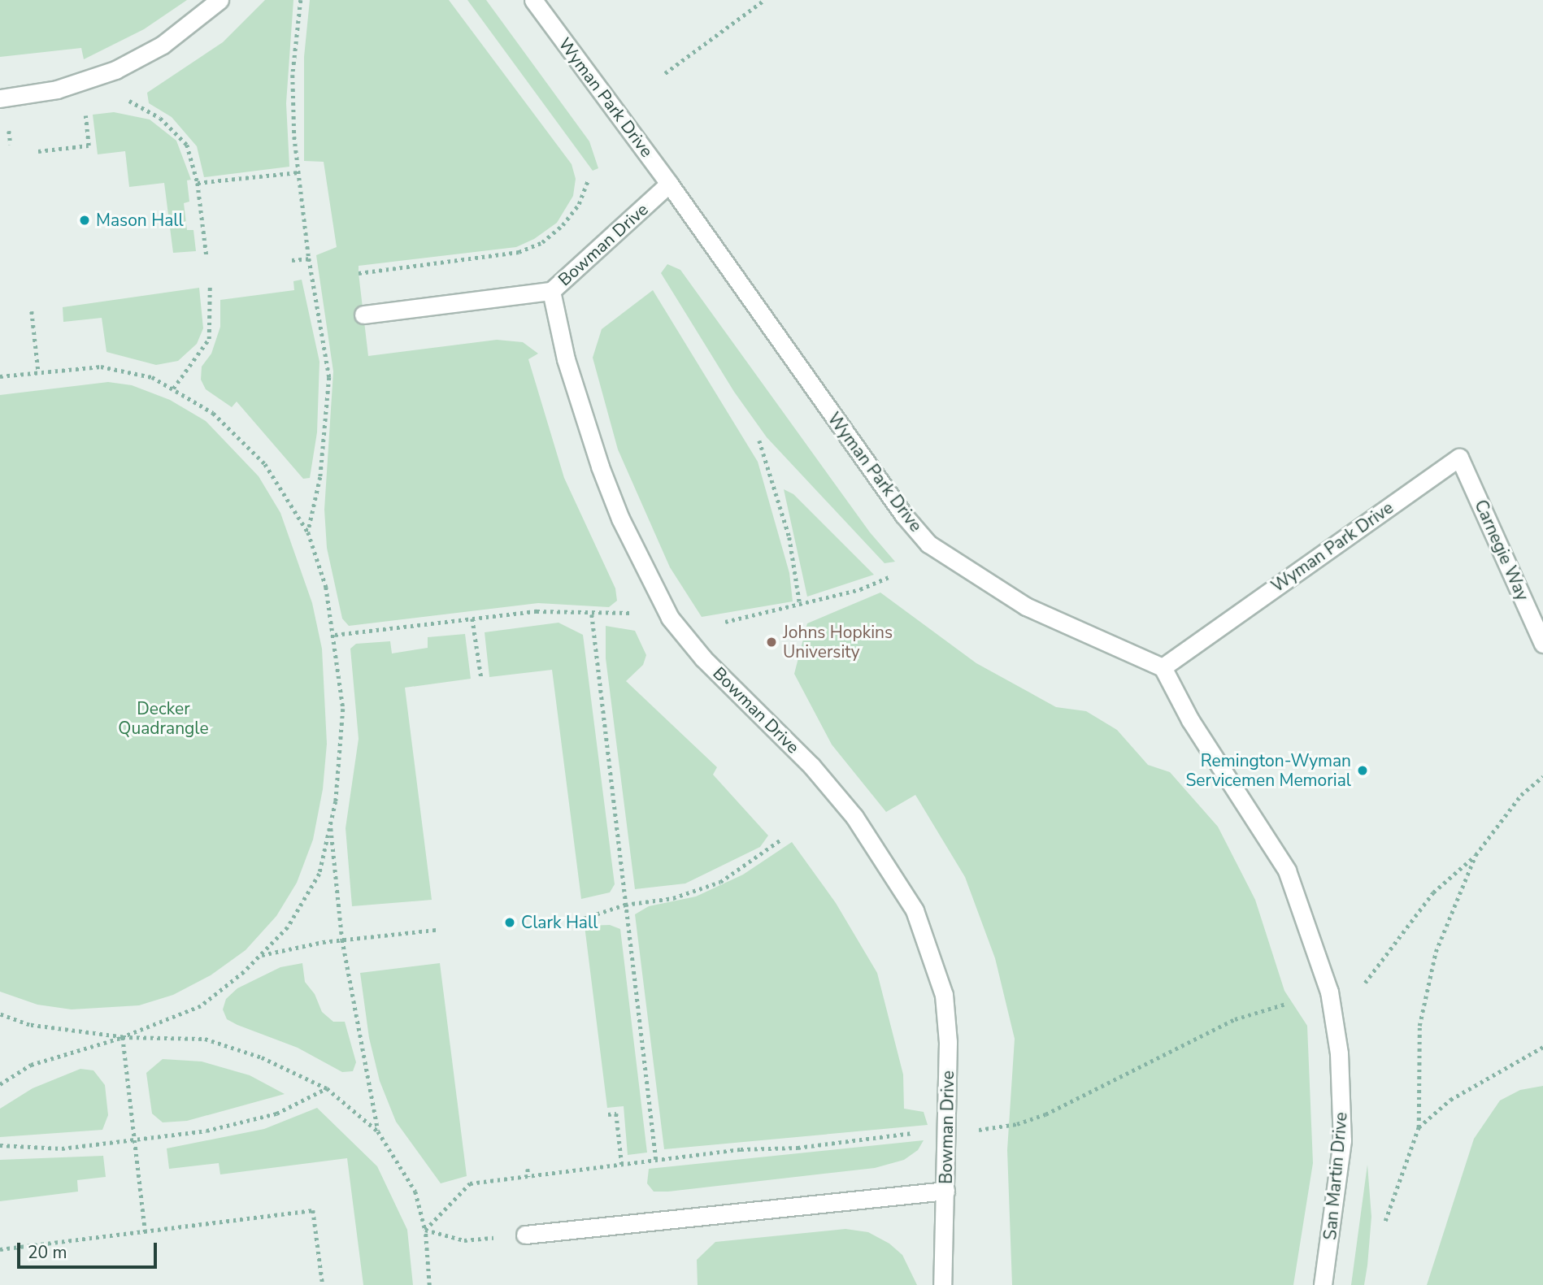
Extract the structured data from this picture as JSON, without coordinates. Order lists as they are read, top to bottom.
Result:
{
  "streets": {
    "street": [
      "Wyman Park Drive",
      "Bowman Drive",
      "Carnegie Way",
      "San Martin Drive"
    ]
  },
  "crossings": [
    ["Wyman Park Drive", "Bowman Drive"],
    ["Wyman Park Drive", "Carnegie Way"],
    ["Wyman Park Drive", "San Martin Drive"]
  ],
  "parks": ["Decker Quadrangle"],
  "places": [
    "Mason Hall",
    "Johns Hopkins University",
    "Remington-Wyman Servicemen Memorial",
    "Clark Hall"
  ],
  "scale_bar": "20 m"
}
